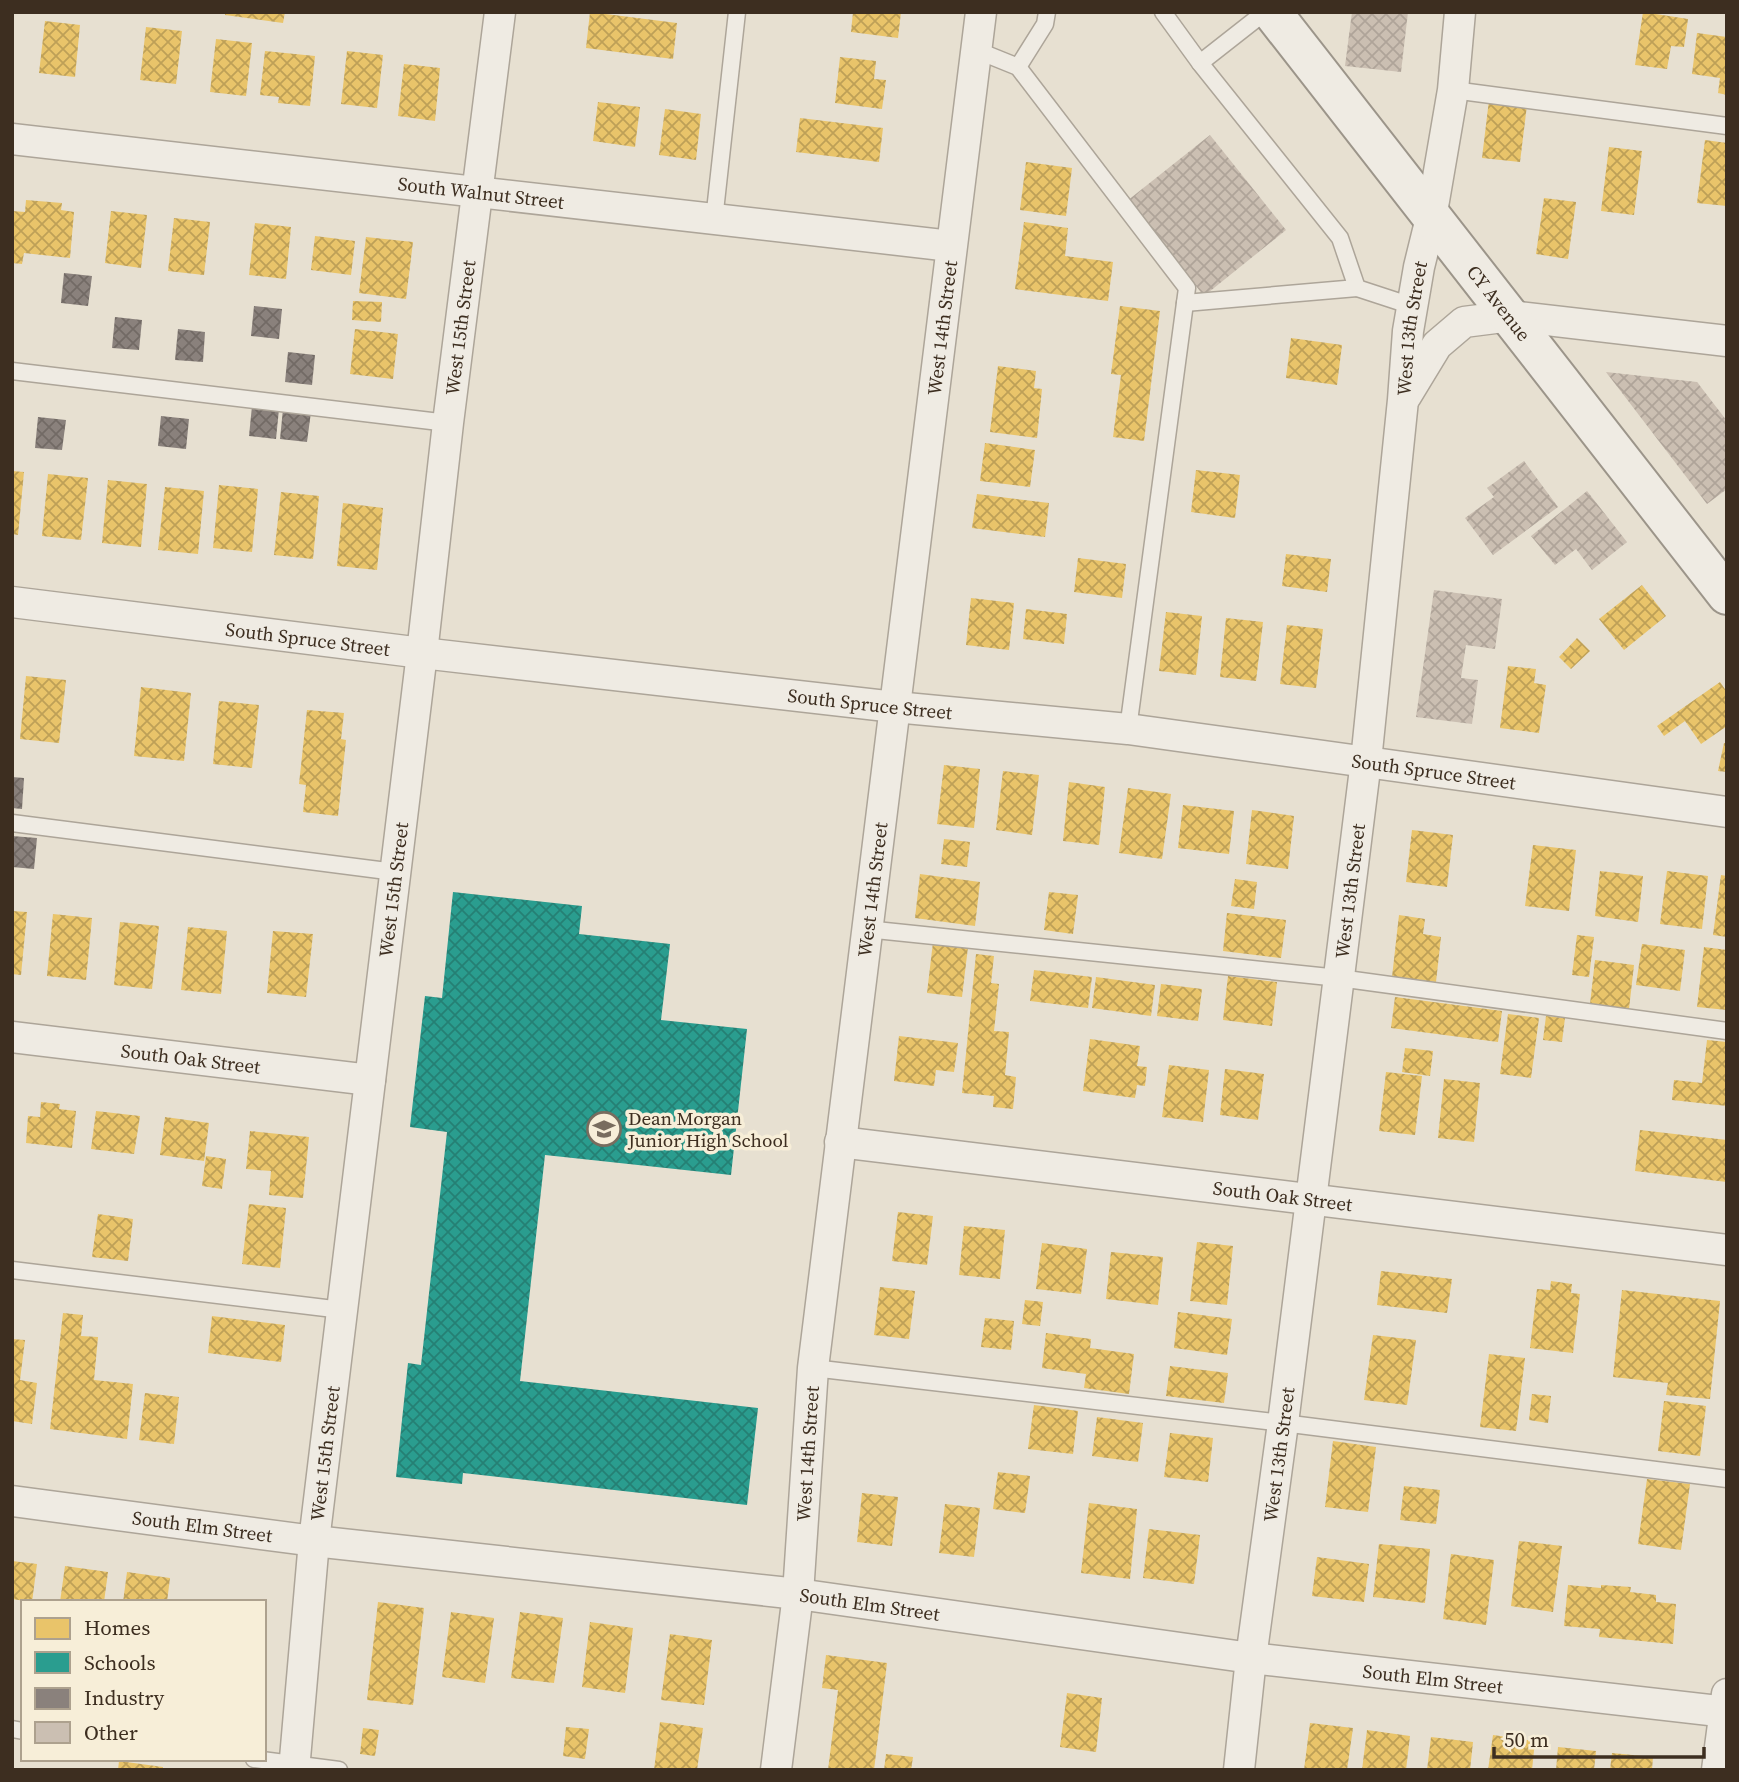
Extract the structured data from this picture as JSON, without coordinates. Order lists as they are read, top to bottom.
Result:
{
  "streets": {
    "main road": ["CY Avenue"],
    "street": [
      "South Walnut Street",
      "West 13th Street",
      "West 15th Street",
      "West 14th Street",
      "South Spruce Street",
      "South Oak Street",
      "South Elm Street"
    ]
  },
  "crossings": [
    ["South Walnut Street", "West 15th Street"],
    ["South Walnut Street", "West 14th Street"],
    ["CY Avenue", "West 13th Street"],
    ["West 13th Street", "South Spruce Street"],
    ["West 13th Street", "South Oak Street"],
    ["West 13th Street", "South Elm Street"],
    ["West 15th Street", "South Spruce Street"],
    ["West 15th Street", "South Oak Street"],
    ["West 15th Street", "South Elm Street"],
    ["West 14th Street", "South Spruce Street"],
    ["West 14th Street", "South Oak Street"],
    ["West 14th Street", "South Elm Street"]
  ],
  "places": {
    "school or university": ["Dean Morgan Junior High School"]
  },
  "legend": [
    "Homes",
    "Schools",
    "Industry",
    "Other"
  ],
  "scale_bar": "50 m"
}
